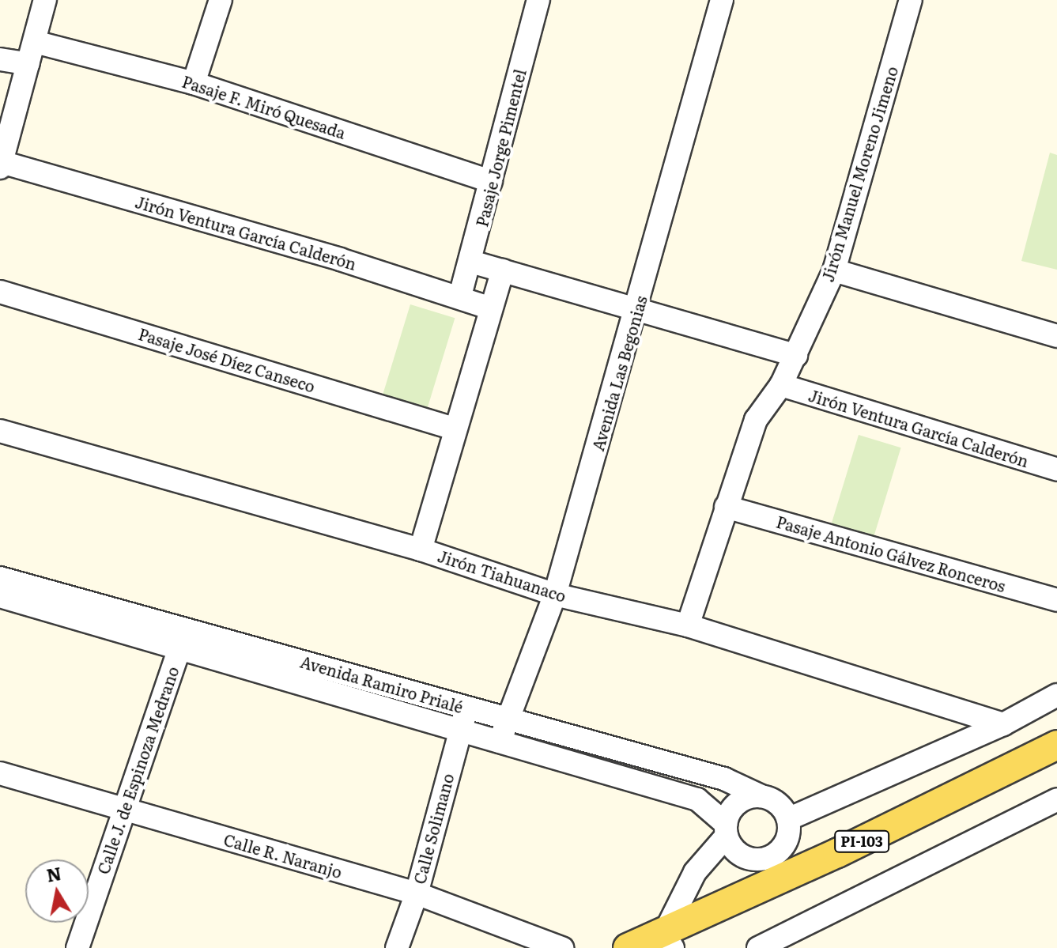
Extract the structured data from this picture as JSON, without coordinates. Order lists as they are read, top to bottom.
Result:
{
  "streets": {
    "main road": ["PI-103"],
    "street": [
      "Pasaje F. Miró Quesada",
      "Pasaje Jorge Pimentel",
      "Jirón Manuel Moreno Jimeno",
      "Jirón Ventura García Calderón",
      "Pasaje José Díez Canseco",
      "Avenida Las Begonias",
      "Pasaje Antonio Gálvez Ronceros",
      "Jirón Tiahuanaco",
      "Avenida Ramiro Prialé",
      "Calle J. de Espinoza Medrano",
      "Calle Solimano",
      "Calle R. Naranjo"
    ]
  },
  "crossings": [
    ["Pasaje F. Miró Quesada", "Pasaje Jorge Pimentel"],
    ["Pasaje Jorge Pimentel", "Jirón Ventura García Calderón"],
    ["Jirón Manuel Moreno Jimeno", "Jirón Ventura García Calderón"],
    ["Jirón Manuel Moreno Jimeno", "Pasaje Antonio Gálvez Ronceros"],
    ["Jirón Manuel Moreno Jimeno", "Jirón Tiahuanaco"],
    ["Avenida Las Begonias", "Jirón Tiahuanaco"],
    ["Avenida Las Begonias", "Avenida Ramiro Prialé"],
    ["Avenida Ramiro Prialé", "Calle J. de Espinoza Medrano"],
    ["Avenida Ramiro Prialé", "Calle Solimano"],
    ["Calle J. de Espinoza Medrano", "Calle R. Naranjo"],
    ["Calle Solimano", "Calle R. Naranjo"]
  ],
  "north": "top"
}
